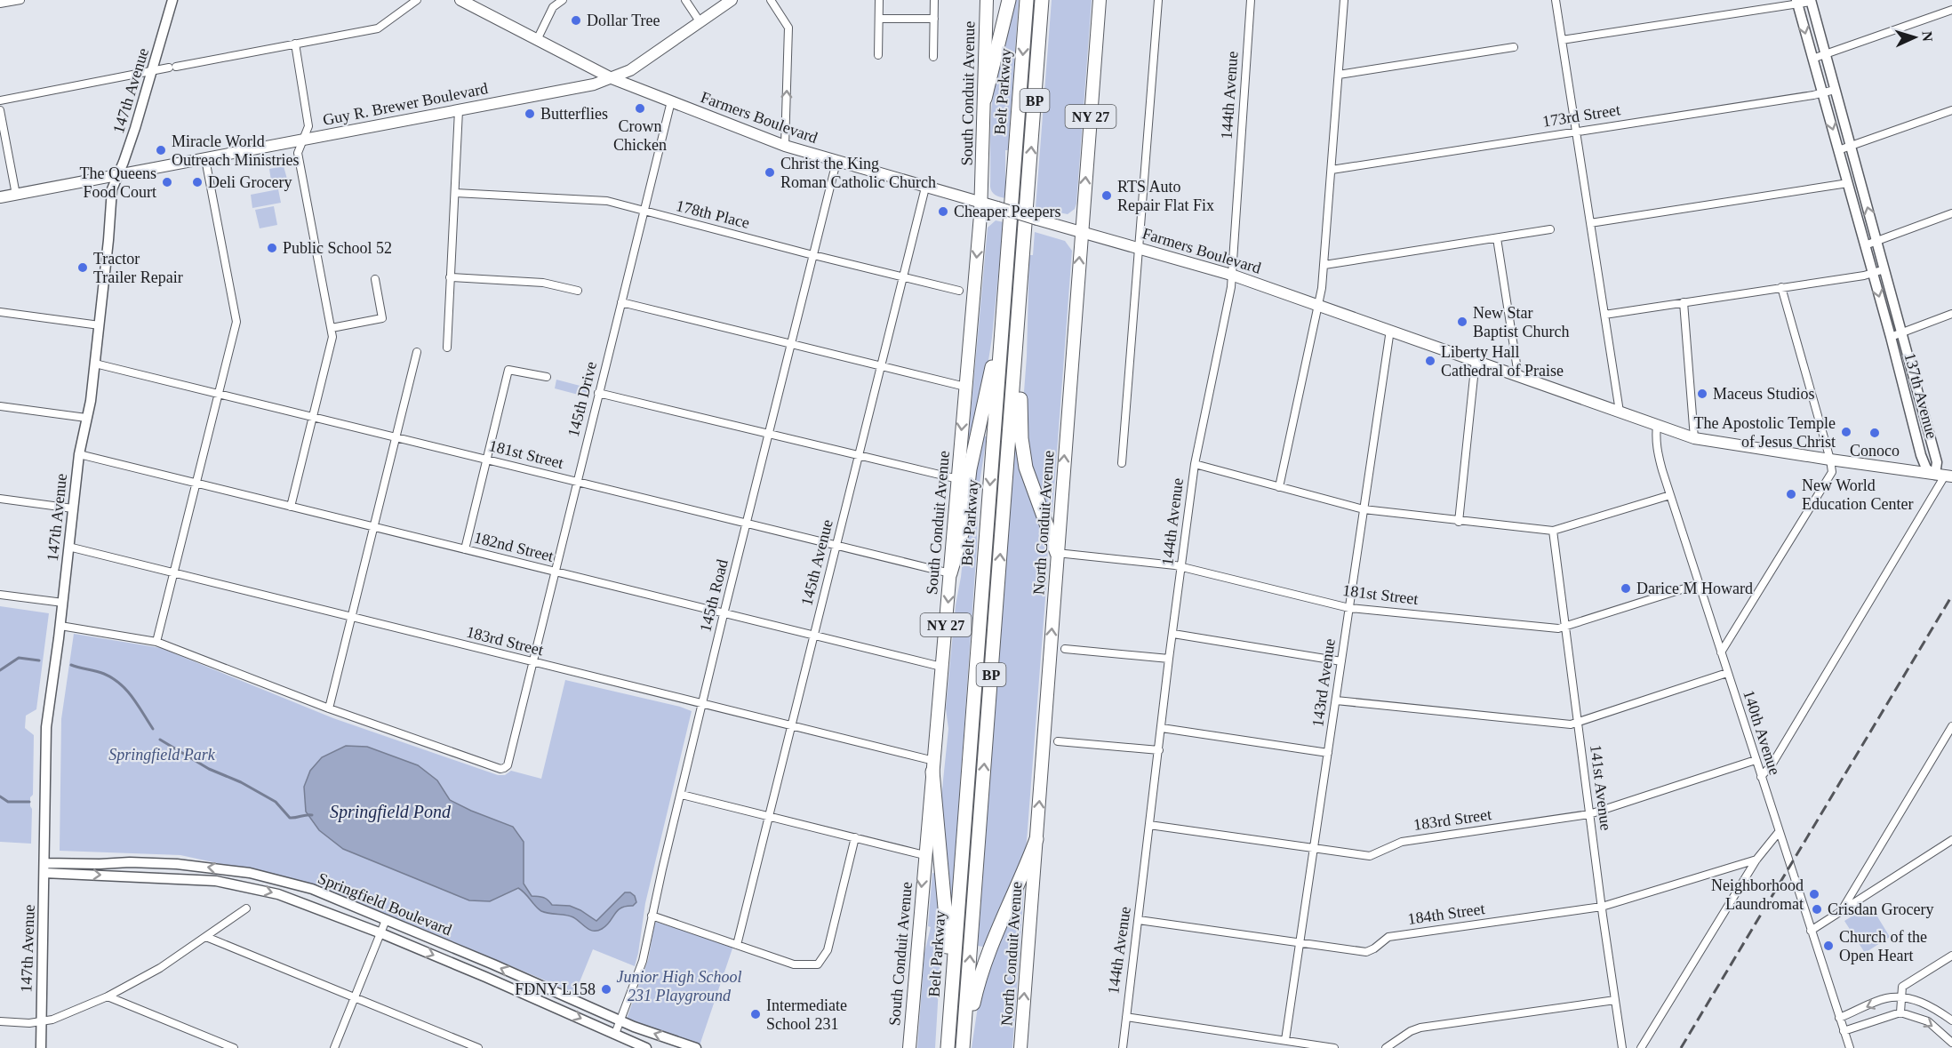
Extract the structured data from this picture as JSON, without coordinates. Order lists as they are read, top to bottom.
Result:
{
  "streets": {
    "highway": ["Belt Parkway", "BP"],
    "main road": [
      "South Conduit Avenue",
      "Guy R. Brewer Boulevard",
      "NY 27",
      "Farmers Boulevard",
      "North Conduit Avenue"
    ],
    "street": [
      "147th Avenue",
      "144th Avenue",
      "173rd Street",
      "178th Place",
      "137th Avenue",
      "145th Drive",
      "181st Street",
      "182nd Street",
      "145th Avenue",
      "145th Road",
      "183rd Street",
      "143rd Avenue",
      "140th Avenue",
      "141st Avenue",
      "Springfield Boulevard",
      "184th Street"
    ]
  },
  "crossings": [
    ["147th Avenue", "Guy R. Brewer Boulevard"],
    ["147th Avenue", "181st Street"],
    ["147th Avenue", "182nd Street"],
    ["147th Avenue", "183rd Street"],
    ["147th Avenue", "Springfield Boulevard"],
    ["South Conduit Avenue", "Farmers Boulevard"],
    ["South Conduit Avenue", "181st Street"],
    ["South Conduit Avenue", "182nd Street"],
    ["South Conduit Avenue", "183rd Street"],
    ["144th Avenue", "Farmers Boulevard"],
    ["144th Avenue", "181st Street"],
    ["144th Avenue", "183rd Street"],
    ["144th Avenue", "184th Street"],
    ["Guy R. Brewer Boulevard", "Farmers Boulevard"],
    ["173rd Street", "137th Avenue"],
    ["Farmers Boulevard", "137th Avenue"],
    ["Farmers Boulevard", "145th Drive"],
    ["Farmers Boulevard", "North Conduit Avenue"],
    ["Farmers Boulevard", "145th Avenue"],
    ["Farmers Boulevard", "145th Road"],
    ["Farmers Boulevard", "143rd Avenue"],
    ["Farmers Boulevard", "140th Avenue"],
    ["178th Place", "145th Drive"],
    ["178th Place", "145th Avenue"],
    ["178th Place", "145th Road"],
    ["145th Drive", "181st Street"],
    ["145th Drive", "182nd Street"],
    ["145th Drive", "183rd Street"],
    ["181st Street", "North Conduit Avenue"],
    ["181st Street", "145th Avenue"],
    ["181st Street", "145th Road"],
    ["181st Street", "143rd Avenue"],
    ["181st Street", "140th Avenue"],
    ["181st Street", "141st Avenue"],
    ["182nd Street", "145th Avenue"],
    ["182nd Street", "145th Road"],
    ["145th Avenue", "183rd Street"],
    ["145th Road", "183rd Street"],
    ["145th Road", "Springfield Boulevard"],
    ["183rd Street", "143rd Avenue"],
    ["183rd Street", "140th Avenue"],
    ["183rd Street", "141st Avenue"],
    ["143rd Avenue", "184th Street"],
    ["141st Avenue", "184th Street"]
  ],
  "one_way": ["South Conduit Avenue", "North Conduit Avenue"],
  "water": ["Springfield Pond"],
  "parks": ["Springfield Park", "Junior High School 231 Playground"],
  "places": [
    "Dollar Tree",
    "Crown Chicken",
    "Butterflies",
    "Miracle World Outreach Ministries",
    "Christ the King Roman Catholic Church",
    "The Queens Food Court",
    "Deli Grocery",
    "RTS Auto Repair Flat Fix",
    "Cheaper Peepers",
    "Public School 52",
    "Tractor Trailer Repair",
    "New Star Baptist Church",
    "Liberty Hall Cathedral of Praise",
    "Maceus Studios",
    "The Apostolic Temple of Jesus Christ",
    "Conoco",
    "New World Education Center",
    "Darice M Howard",
    "Neighborhood Laundromat",
    "Crisdan Grocery",
    "Church of the Open Heart",
    "FDNY L158",
    "Intermediate School 231"
  ],
  "north": "right"
}
